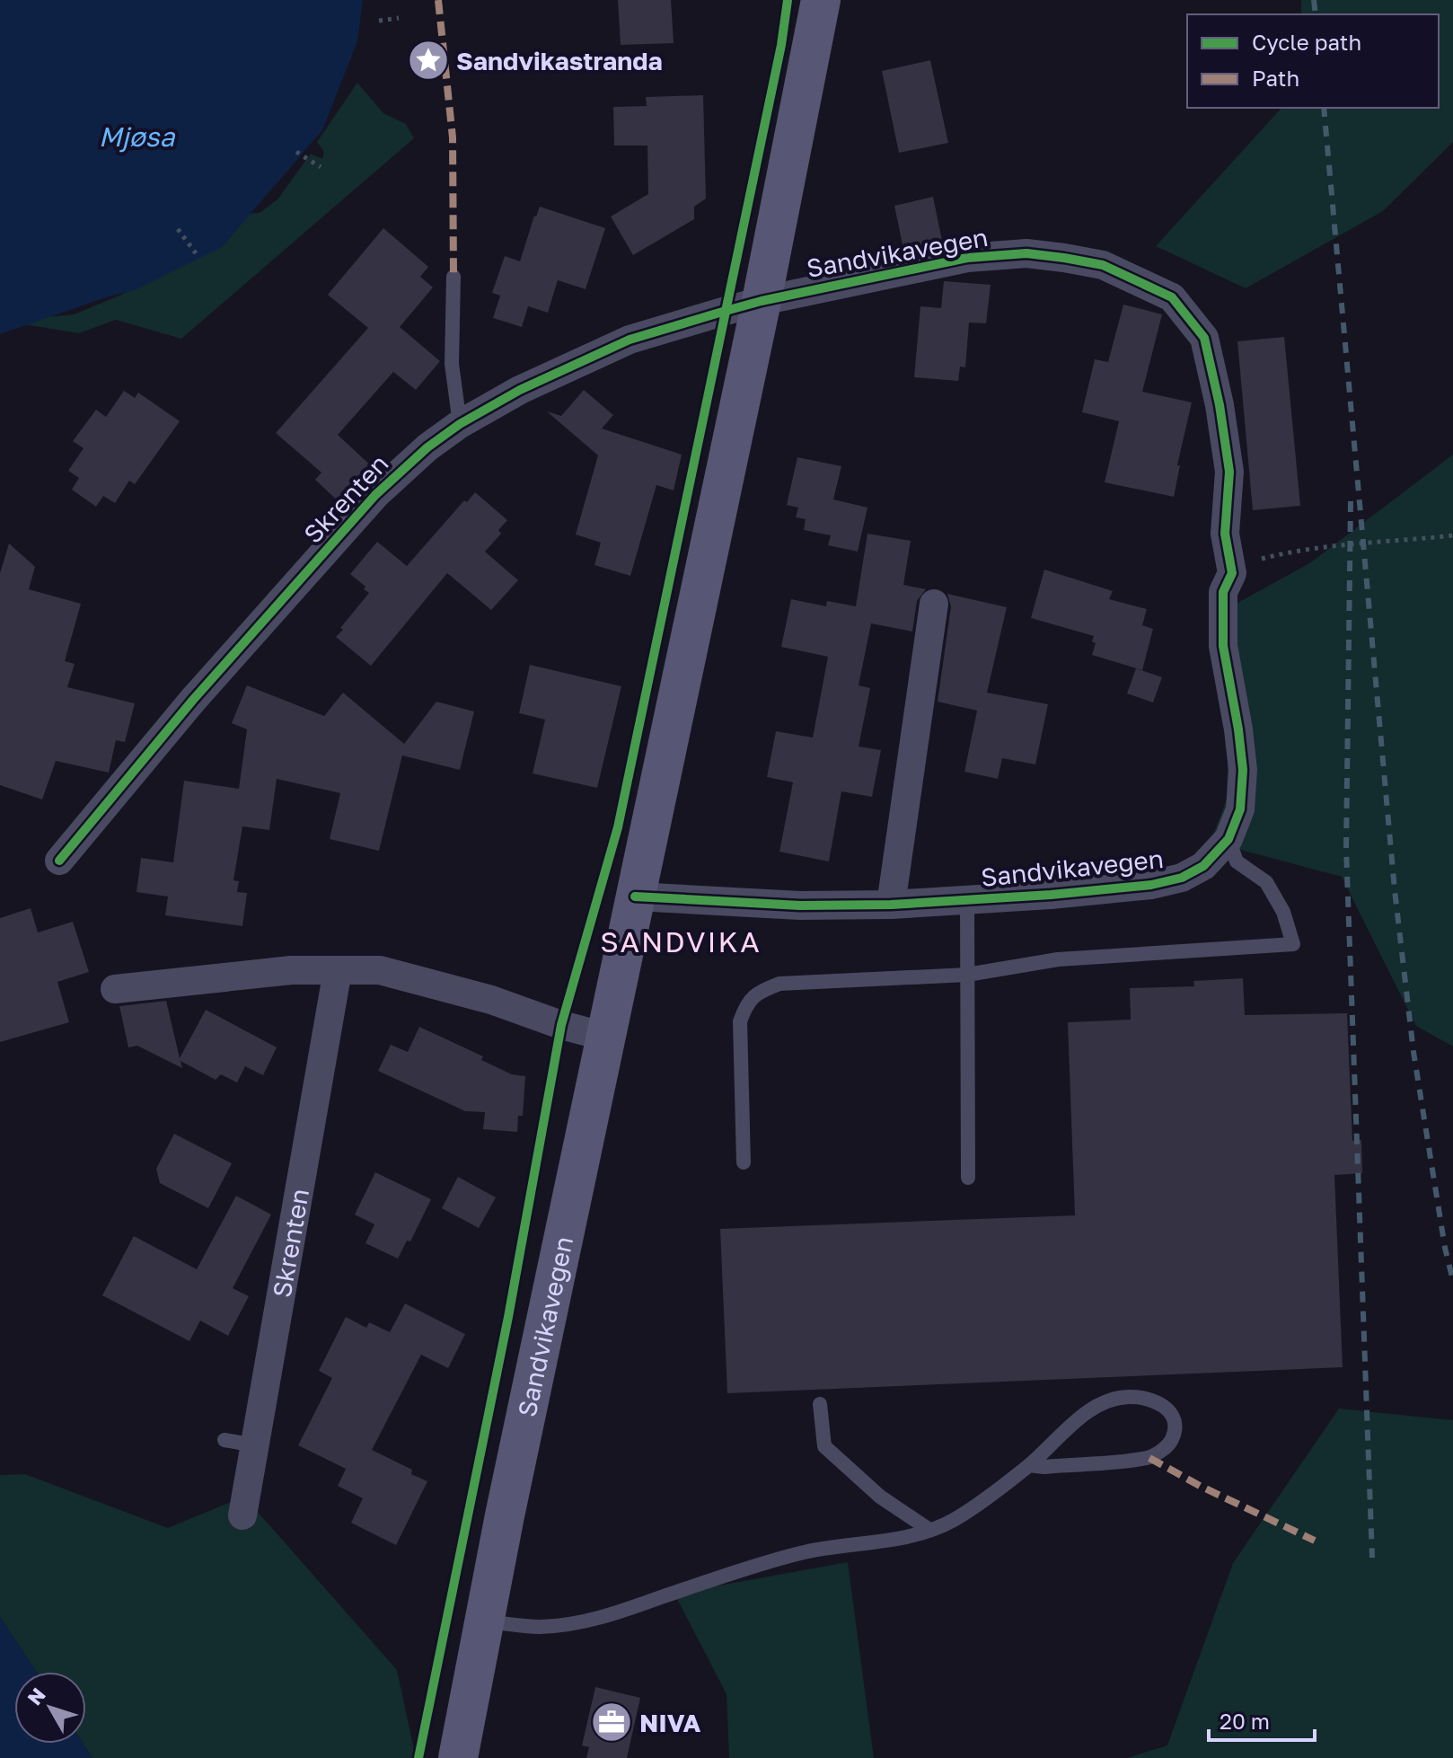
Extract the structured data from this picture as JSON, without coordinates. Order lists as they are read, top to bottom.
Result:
{
  "streets": {
    "main road": ["Sandvikavegen"],
    "street": ["Skrenten"]
  },
  "crossings": [
    ["Sandvikavegen", "Skrenten"]
  ],
  "districts": ["SANDVIKA"],
  "water": ["Mjøsa"],
  "places": {
    "place": ["Sandvikastranda"],
    "office": ["NIVA"]
  },
  "legend": ["Cycle path", "Path"],
  "scale_bar": "20 m",
  "north": "top left"
}
